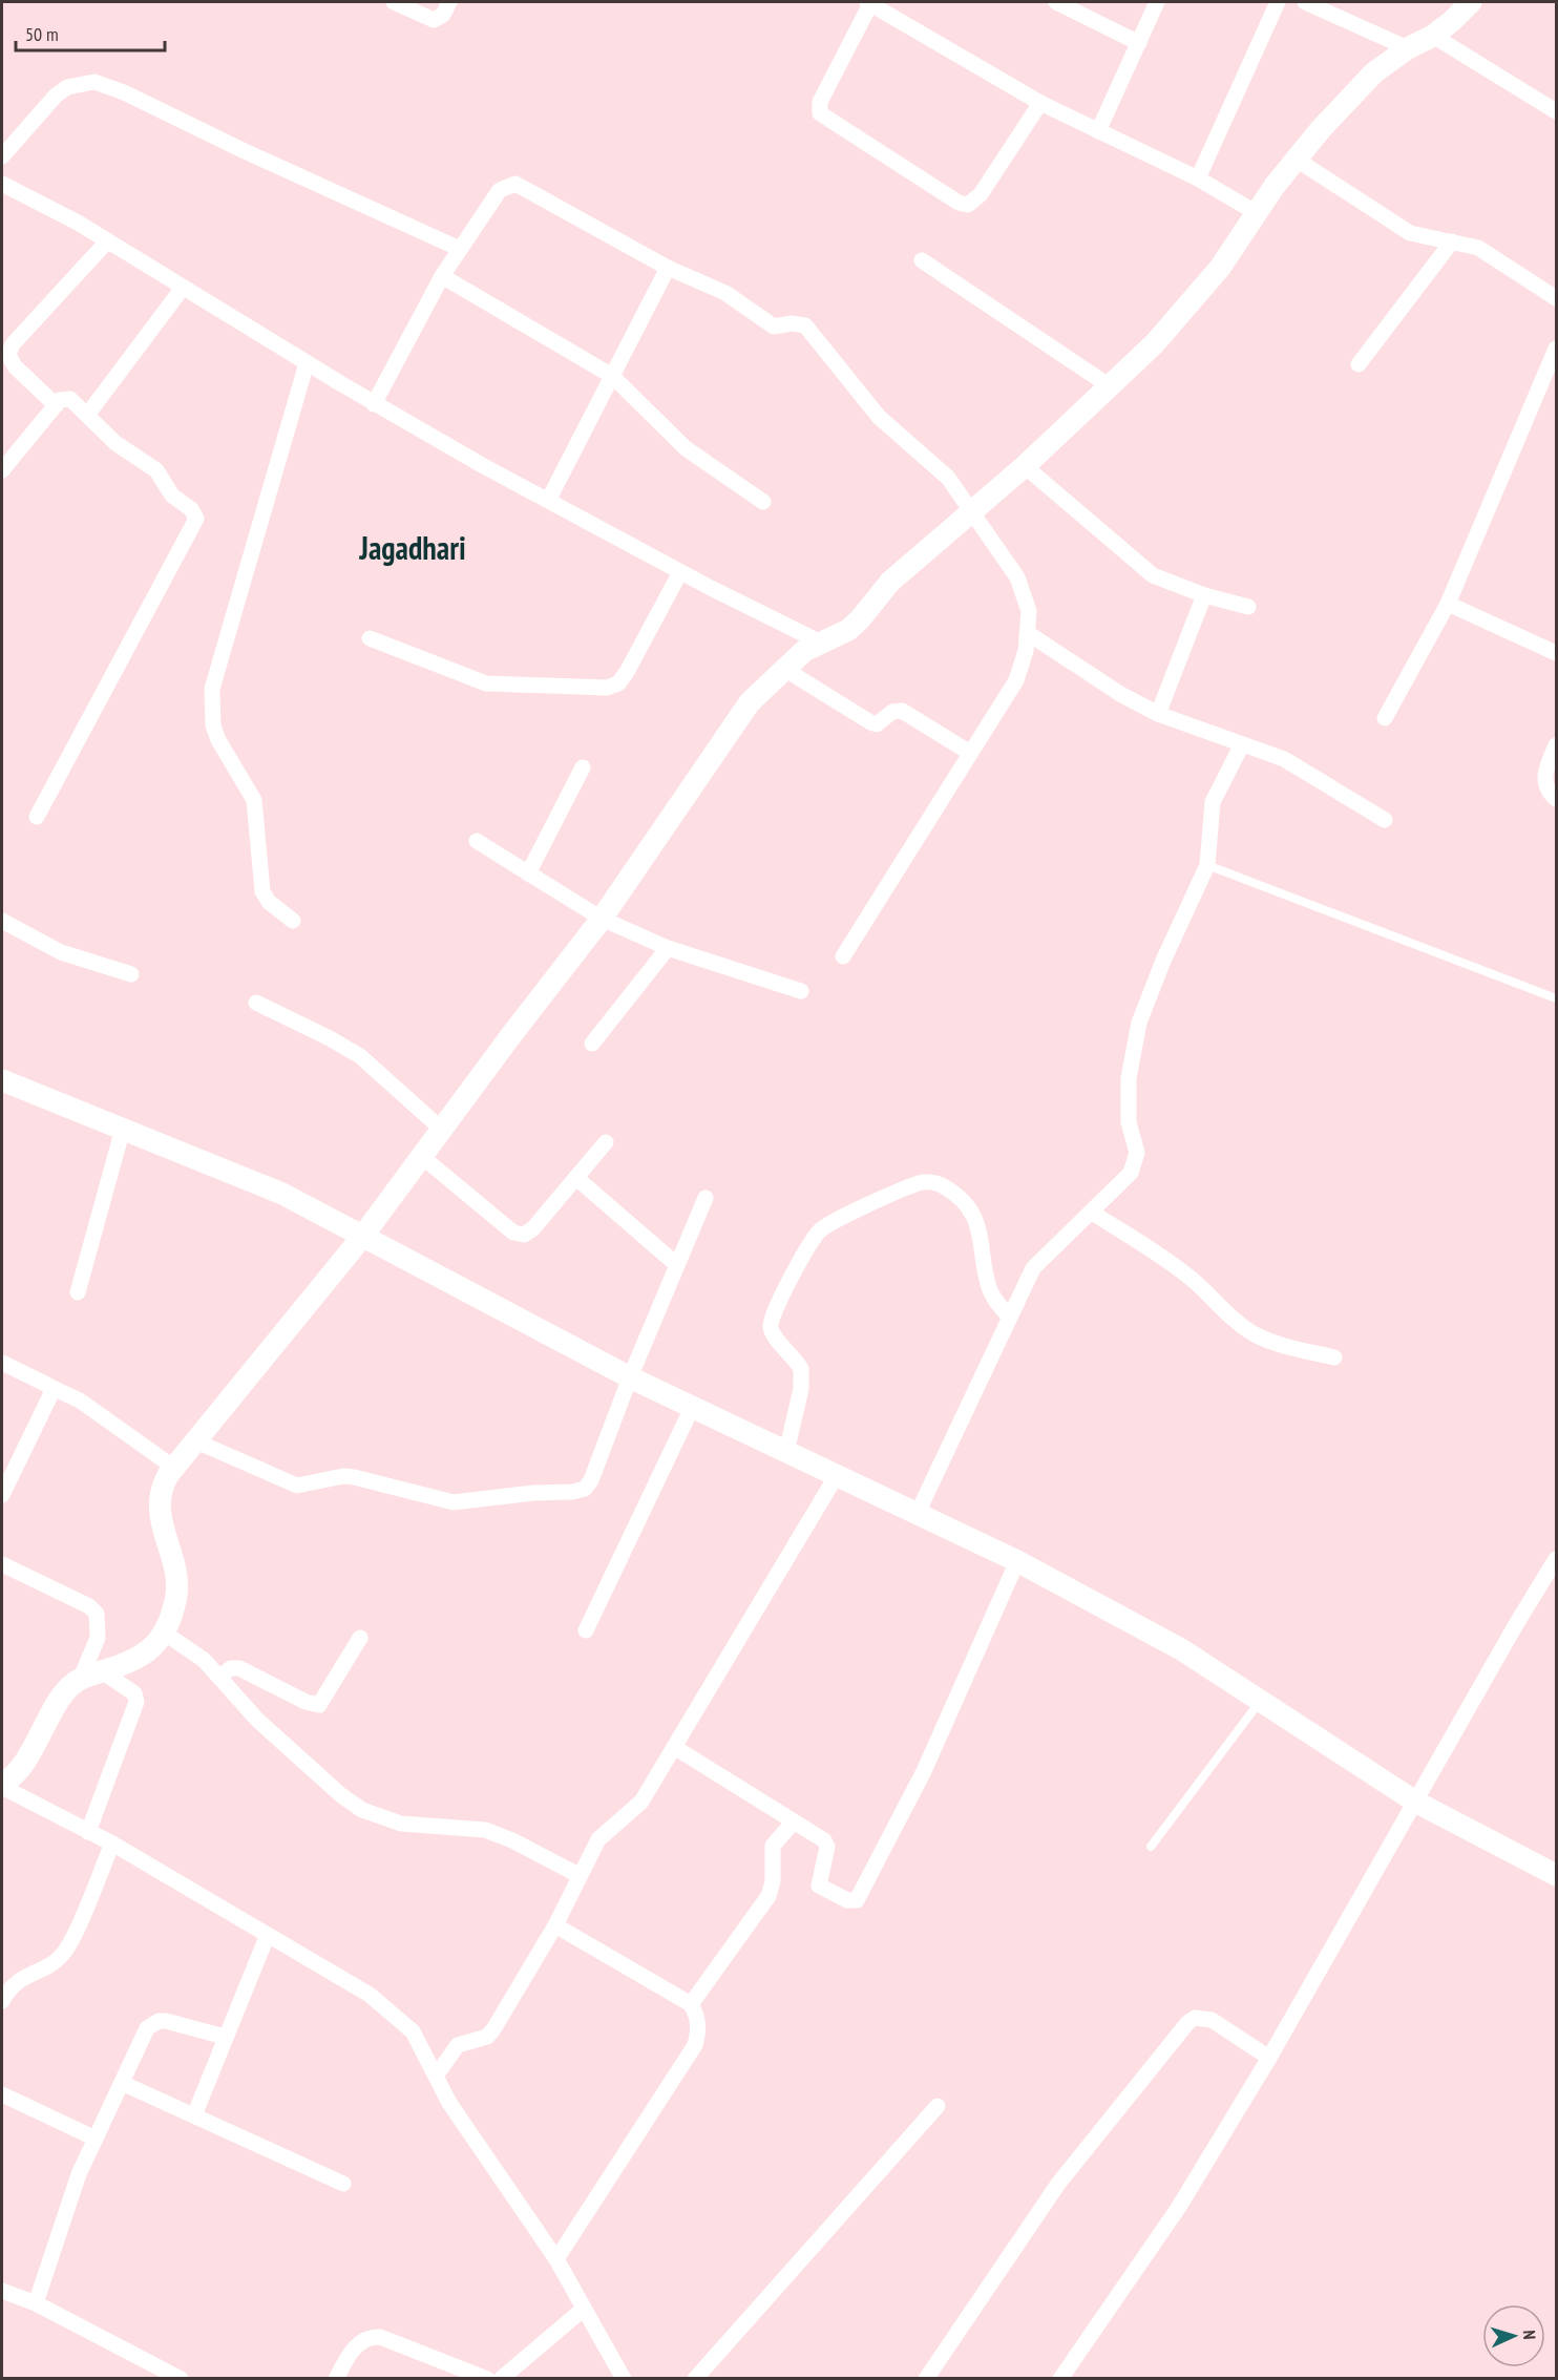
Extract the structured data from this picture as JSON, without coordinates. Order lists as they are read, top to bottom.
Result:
{
  "districts": ["Jagadhari"],
  "scale_bar": "50 m",
  "north": "right"
}
